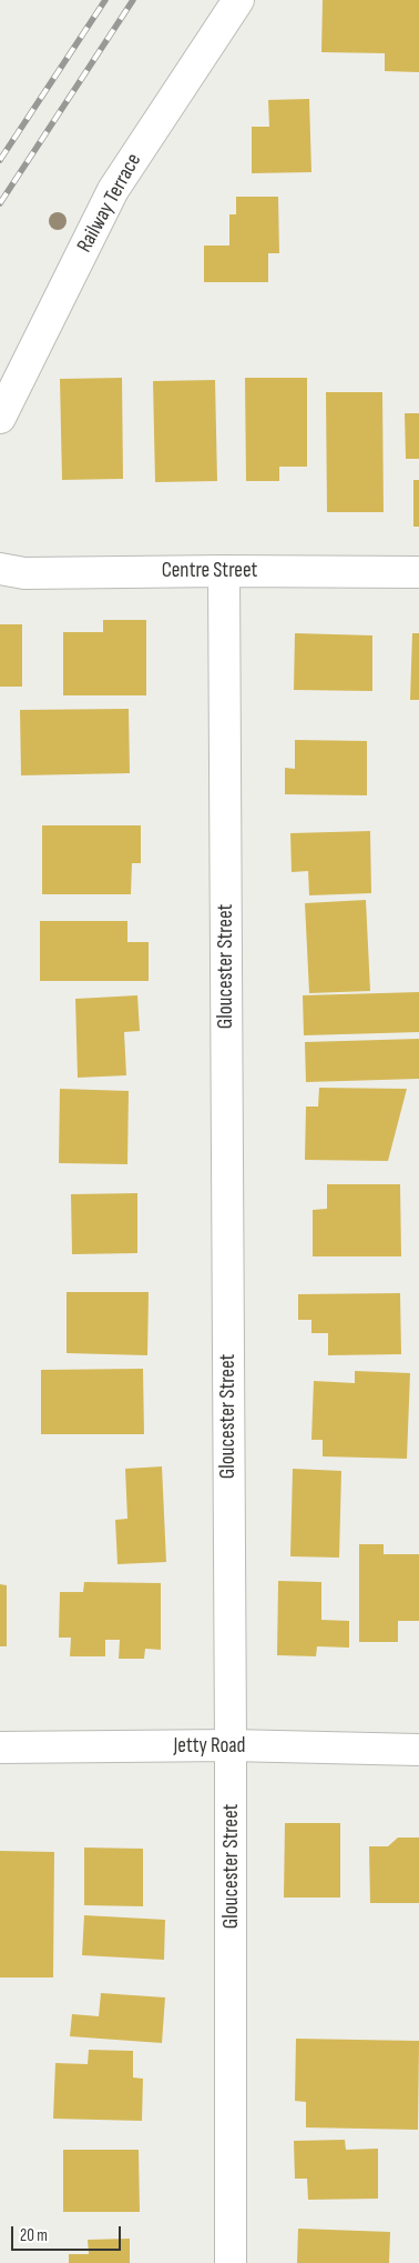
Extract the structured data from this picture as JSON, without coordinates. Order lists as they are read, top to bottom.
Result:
{
  "streets": {
    "street": [
      "Railway Terrace",
      "Centre Street",
      "Gloucester Street",
      "Jetty Road"
    ]
  },
  "crossings": [
    ["Centre Street", "Gloucester Street"],
    ["Gloucester Street", "Jetty Road"]
  ],
  "scale_bar": "20 m"
}
